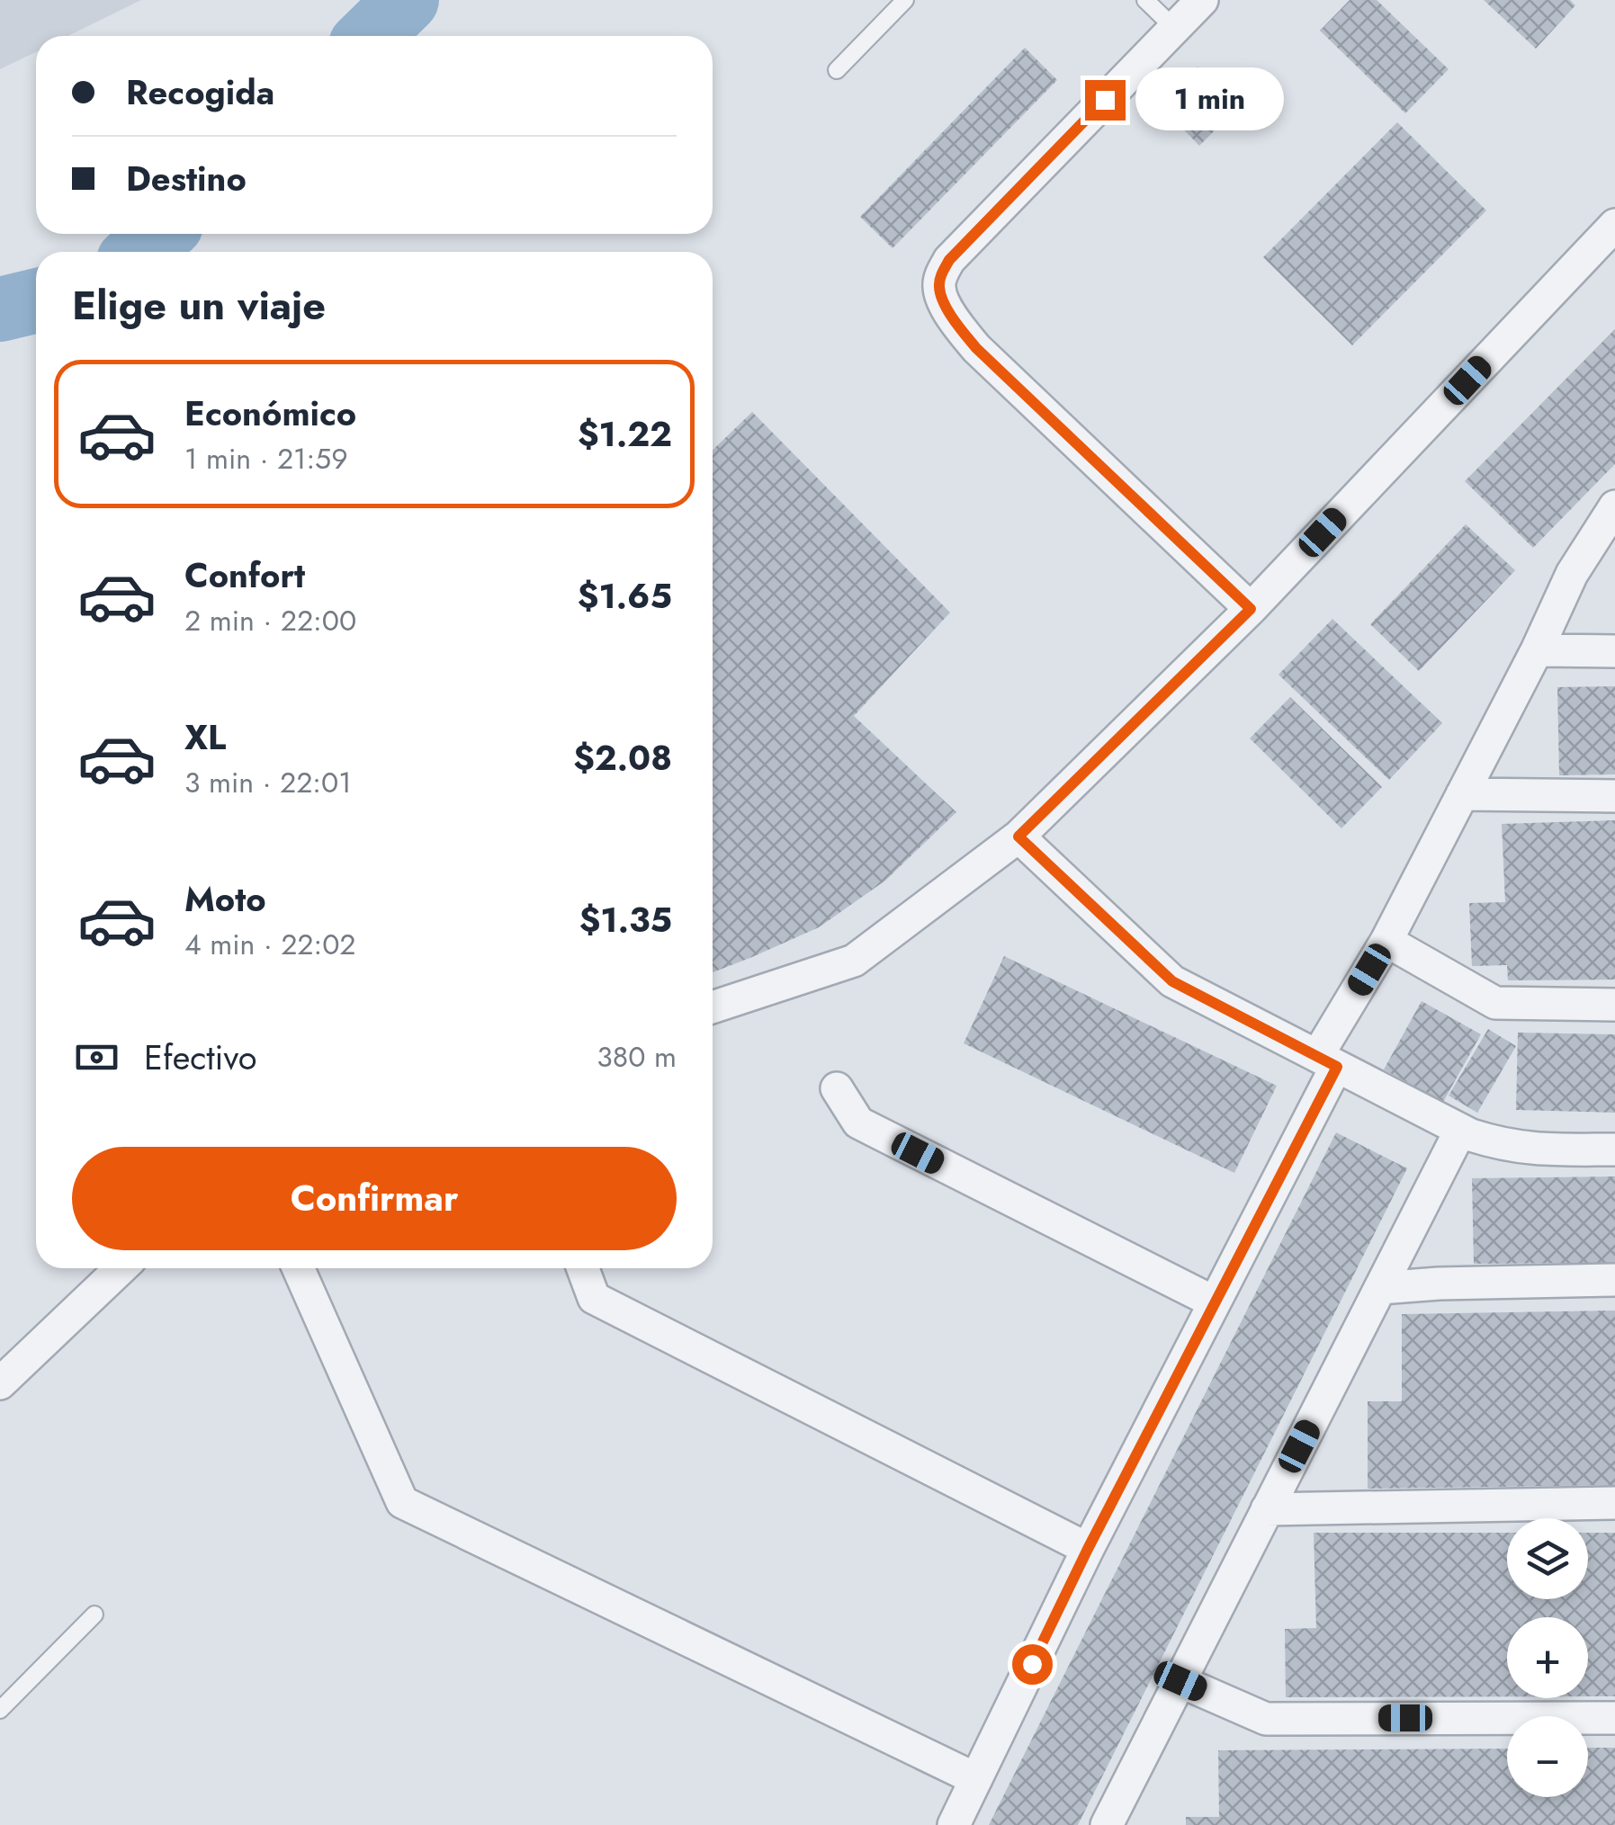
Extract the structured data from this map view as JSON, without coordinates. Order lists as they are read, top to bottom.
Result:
{
  "page": {
    "banner": ["Recogida", "Destino"],
    "bubble": "1 min",
    "heading": "Elige un viaje",
    "list": [
      {
        "name": "Económico",
        "note": "1 min · 21:59",
        "value": "$1.22"
      },
      {
        "name": "Confort",
        "note": "2 min · 22:00",
        "value": "$1.65"
      },
      {
        "name": "XL",
        "note": "3 min · 22:01",
        "value": "$2.08"
      },
      {
        "name": "Moto",
        "note": "4 min · 22:02",
        "value": "$1.35"
      }
    ],
    "pay": ["Efectivo", "380 m"],
    "buttons": "Confirmar",
    "map_buttons": ["+", "−"]
  }
}
